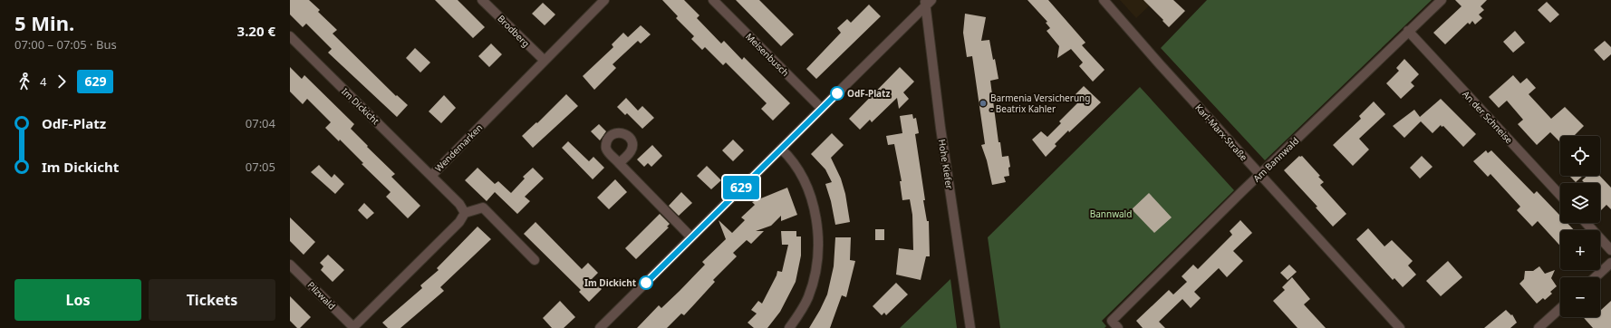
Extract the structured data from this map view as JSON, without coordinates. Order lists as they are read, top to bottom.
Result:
{
  "streets": {
    "street": [
      "Brodberg",
      "Meisenbusch",
      "Im Dickicht",
      "An der Schneise",
      "Karl-Marx-Straße",
      "Wendemarken",
      "Am Bannwald",
      "Hohe Kiefer",
      "Pilzwald"
    ]
  },
  "crossings": [
    ["Brodberg", "Wendemarken"],
    ["Im Dickicht", "Wendemarken"],
    ["An der Schneise", "Am Bannwald"],
    ["Karl-Marx-Straße", "Am Bannwald"]
  ],
  "parks": ["Bannwald"],
  "places": ["OdF-Platz", "Barmenia Versicherung - Beatrix Kahler", "Im Dickicht"],
  "lines": ["bus line 629"],
  "page": {
    "heading": ["5 Min.", "07:00 – 07:05 · Bus", "3.20 €"],
    "on_map": "629",
    "legs": ["4", "629"],
    "list": [
      {
        "name": "OdF-Platz",
        "value": "07:04"
      },
      {
        "name": "Im Dickicht",
        "value": "07:05"
      }
    ],
    "map_buttons": ["+", "−"],
    "buttons": ["Los", "Tickets"]
  }
}
